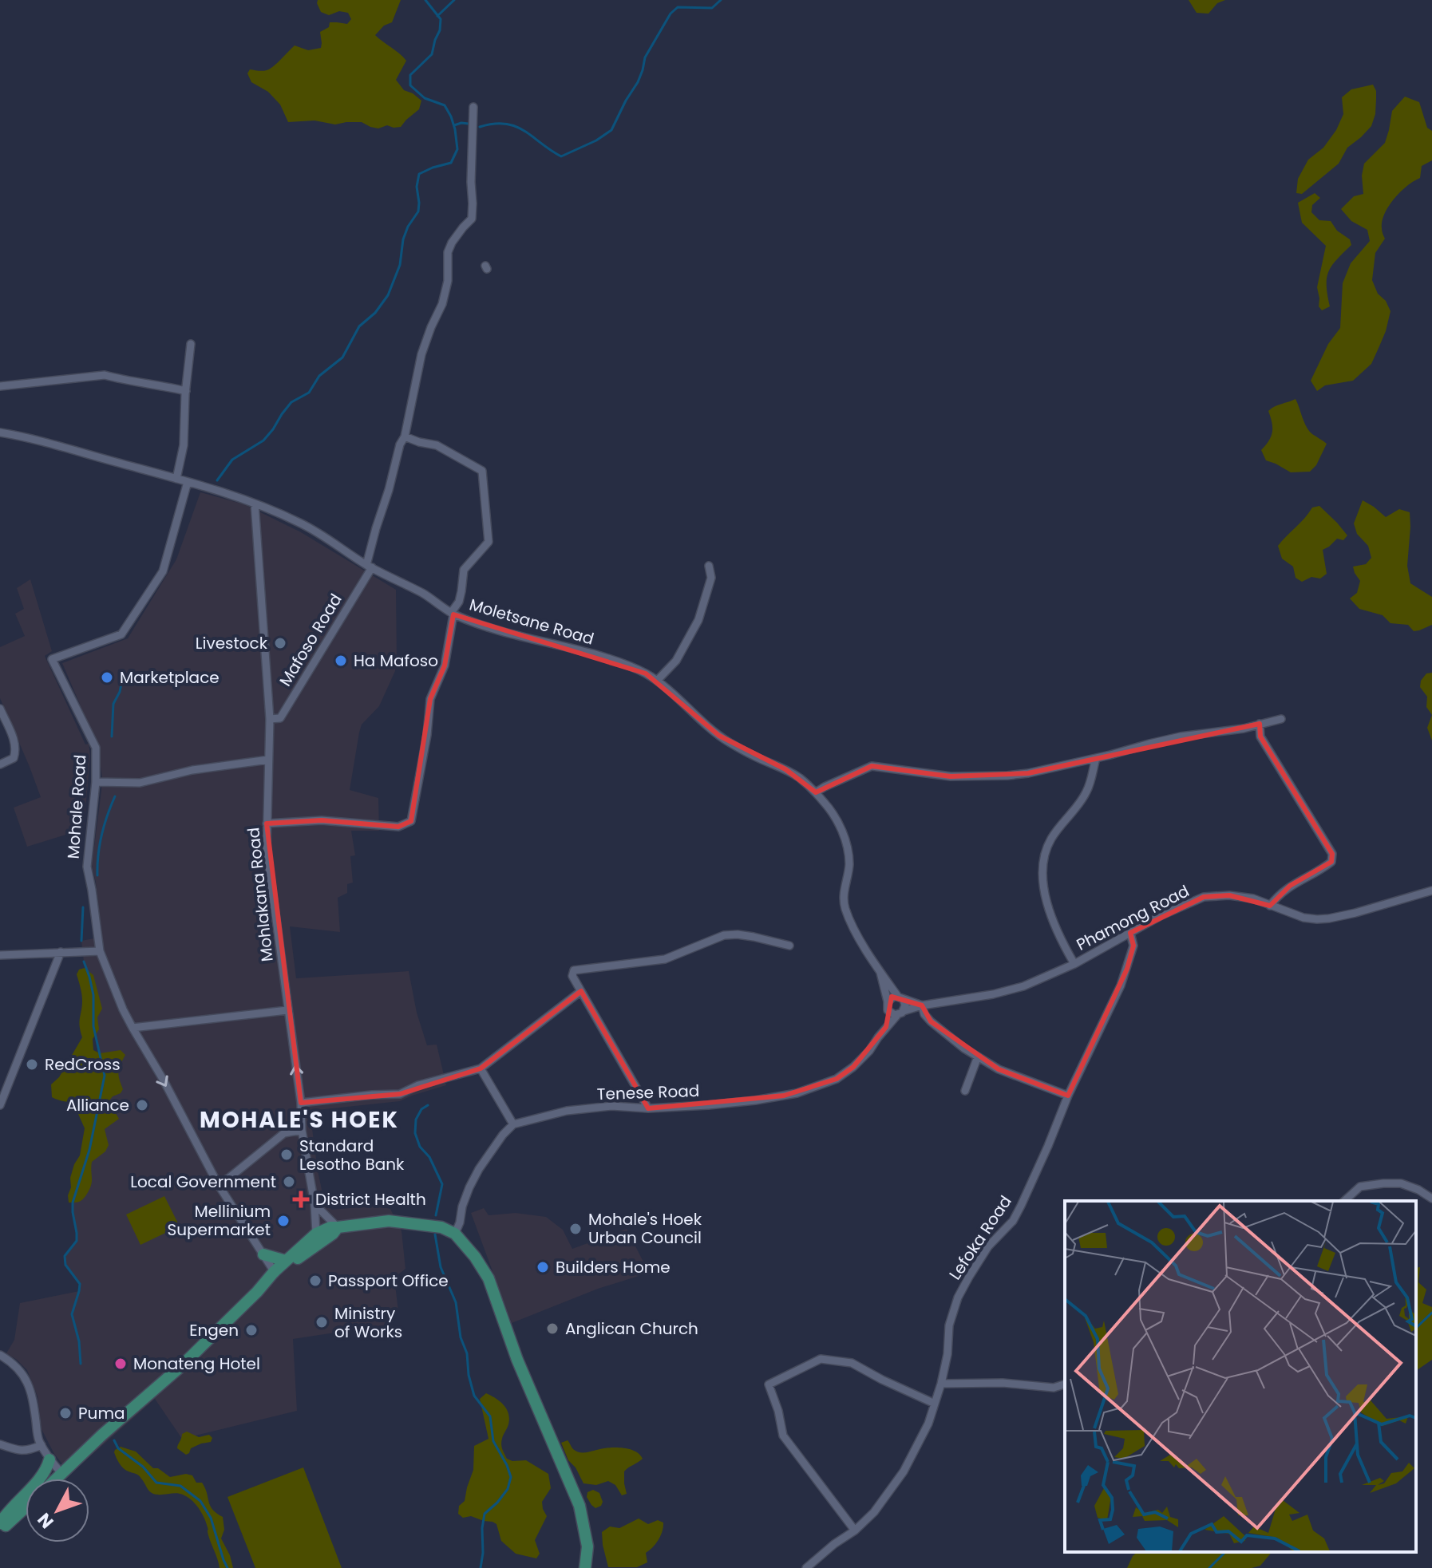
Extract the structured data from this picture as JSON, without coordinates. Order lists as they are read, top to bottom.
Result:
{
  "streets": {
    "street": [
      "Moletsane Road",
      "Mafoso Road",
      "Mohale Road",
      "Mohlakana Road",
      "Phamong Road",
      "Tenese Road",
      "Lefoka Road"
    ]
  },
  "crossings": [
    ["Moletsane Road", "Mafoso Road"],
    ["Moletsane Road", "Mohale Road"],
    ["Moletsane Road", "Mohlakana Road"],
    ["Moletsane Road", "Phamong Road"],
    ["Moletsane Road", "Tenese Road"],
    ["Mafoso Road", "Mohlakana Road"],
    ["Phamong Road", "Tenese Road"],
    ["Phamong Road", "Lefoka Road"]
  ],
  "districts": ["MOHALE'S HOEK"],
  "places": {
    "other": [
      "Livestock",
      "Ha Mafoso",
      "Marketplace",
      "RedCross",
      "Alliance",
      "Standard Lesotho Bank",
      "Local Government",
      "Mellinium Supermarket",
      "Mohale's Hoek Urban Council",
      "Builders Home",
      "Passport Office",
      "Ministry of Works",
      "Anglican Church",
      "Engen",
      "Monateng Hotel",
      "Puma"
    ],
    "health": ["District Health"]
  },
  "north": "bottom left"
}
